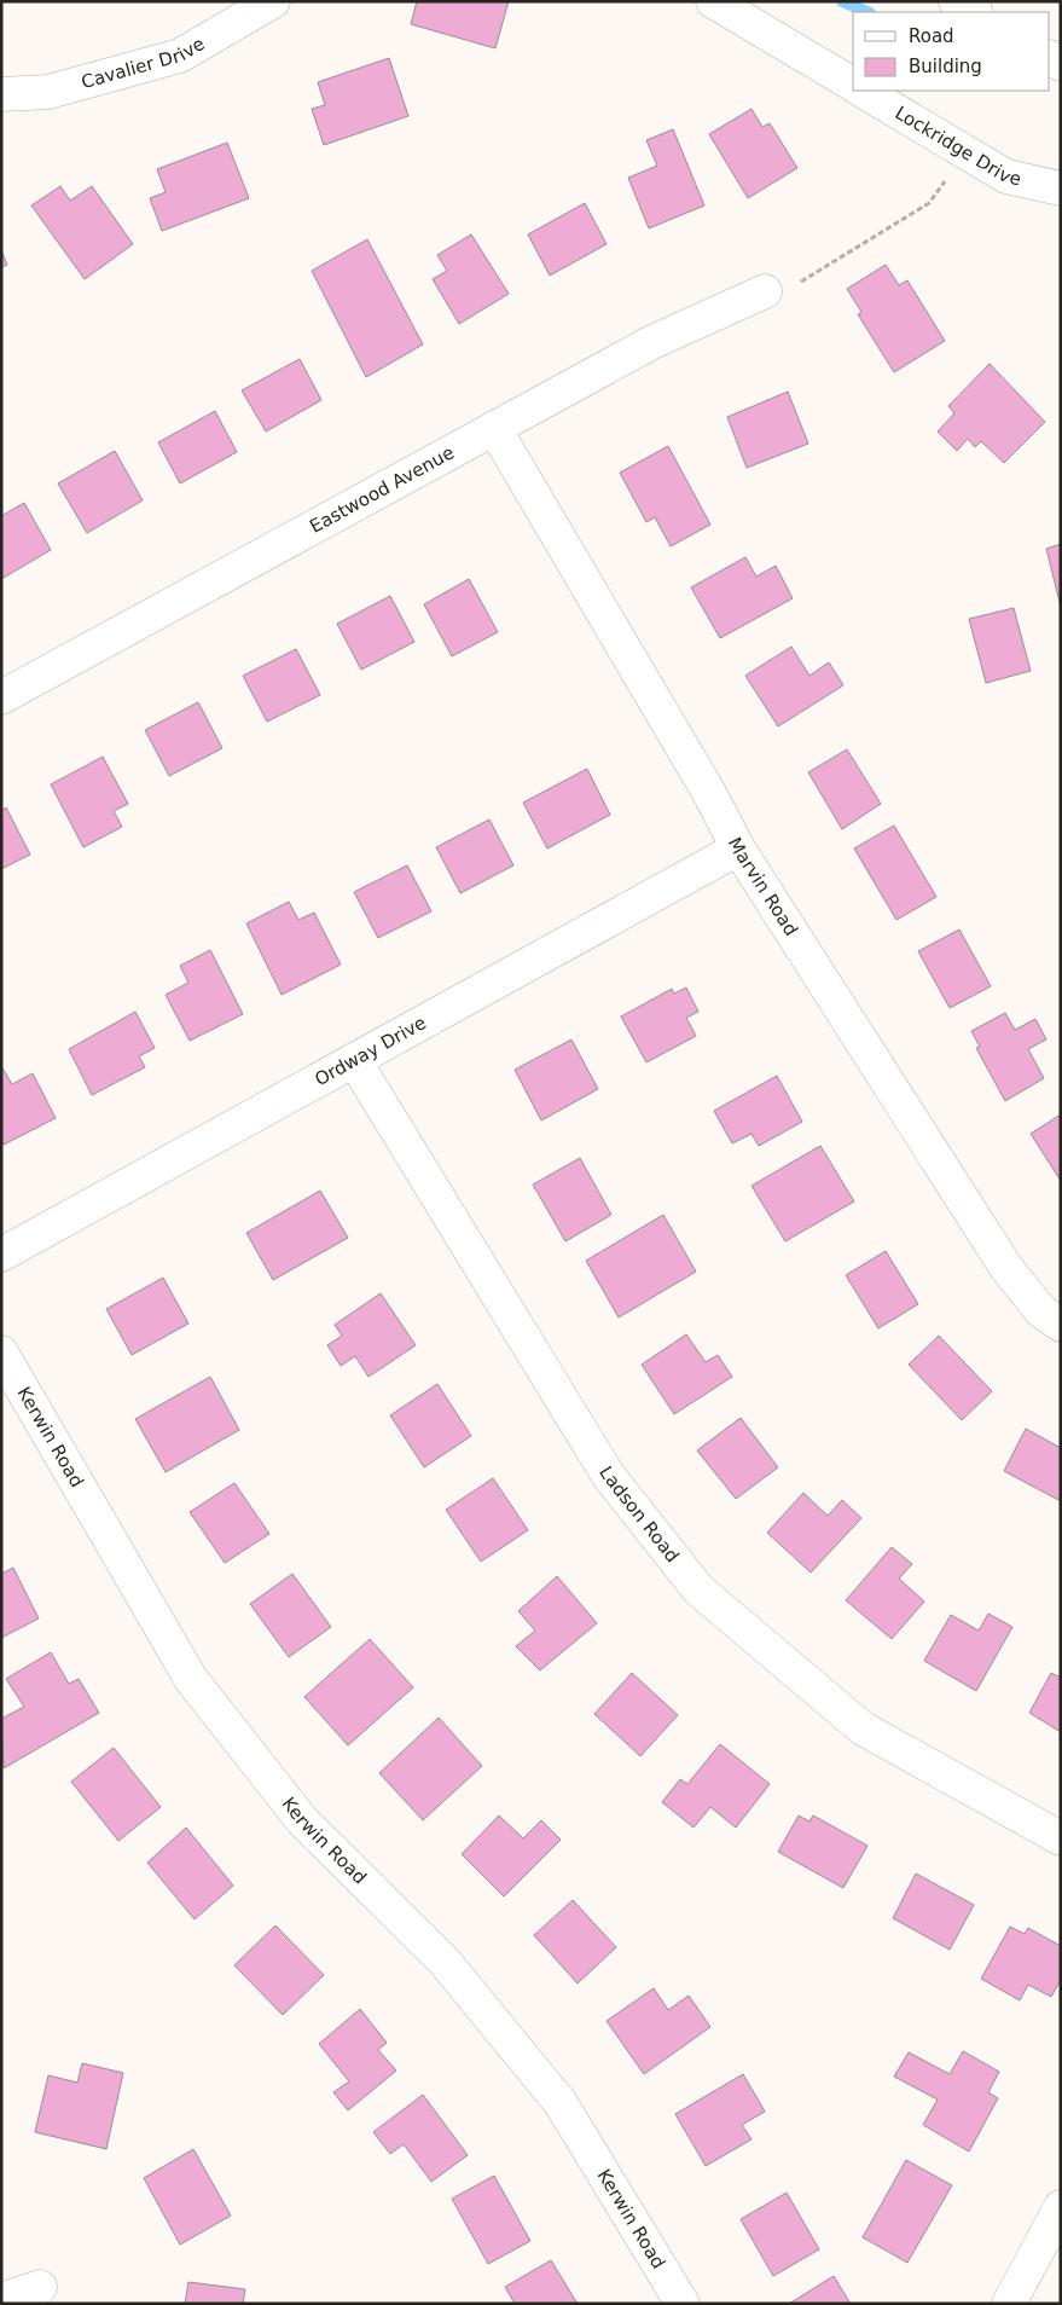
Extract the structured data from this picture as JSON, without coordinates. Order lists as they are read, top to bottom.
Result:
{
  "streets": {
    "street": [
      "Cavalier Drive",
      "Lockridge Drive",
      "Eastwood Avenue",
      "Marvin Road",
      "Ordway Drive",
      "Kerwin Road",
      "Ladson Road"
    ]
  },
  "crossings": [
    ["Eastwood Avenue", "Marvin Road"],
    ["Marvin Road", "Ordway Drive"],
    ["Ordway Drive", "Ladson Road"]
  ],
  "legend": ["Road", "Building"]
}
